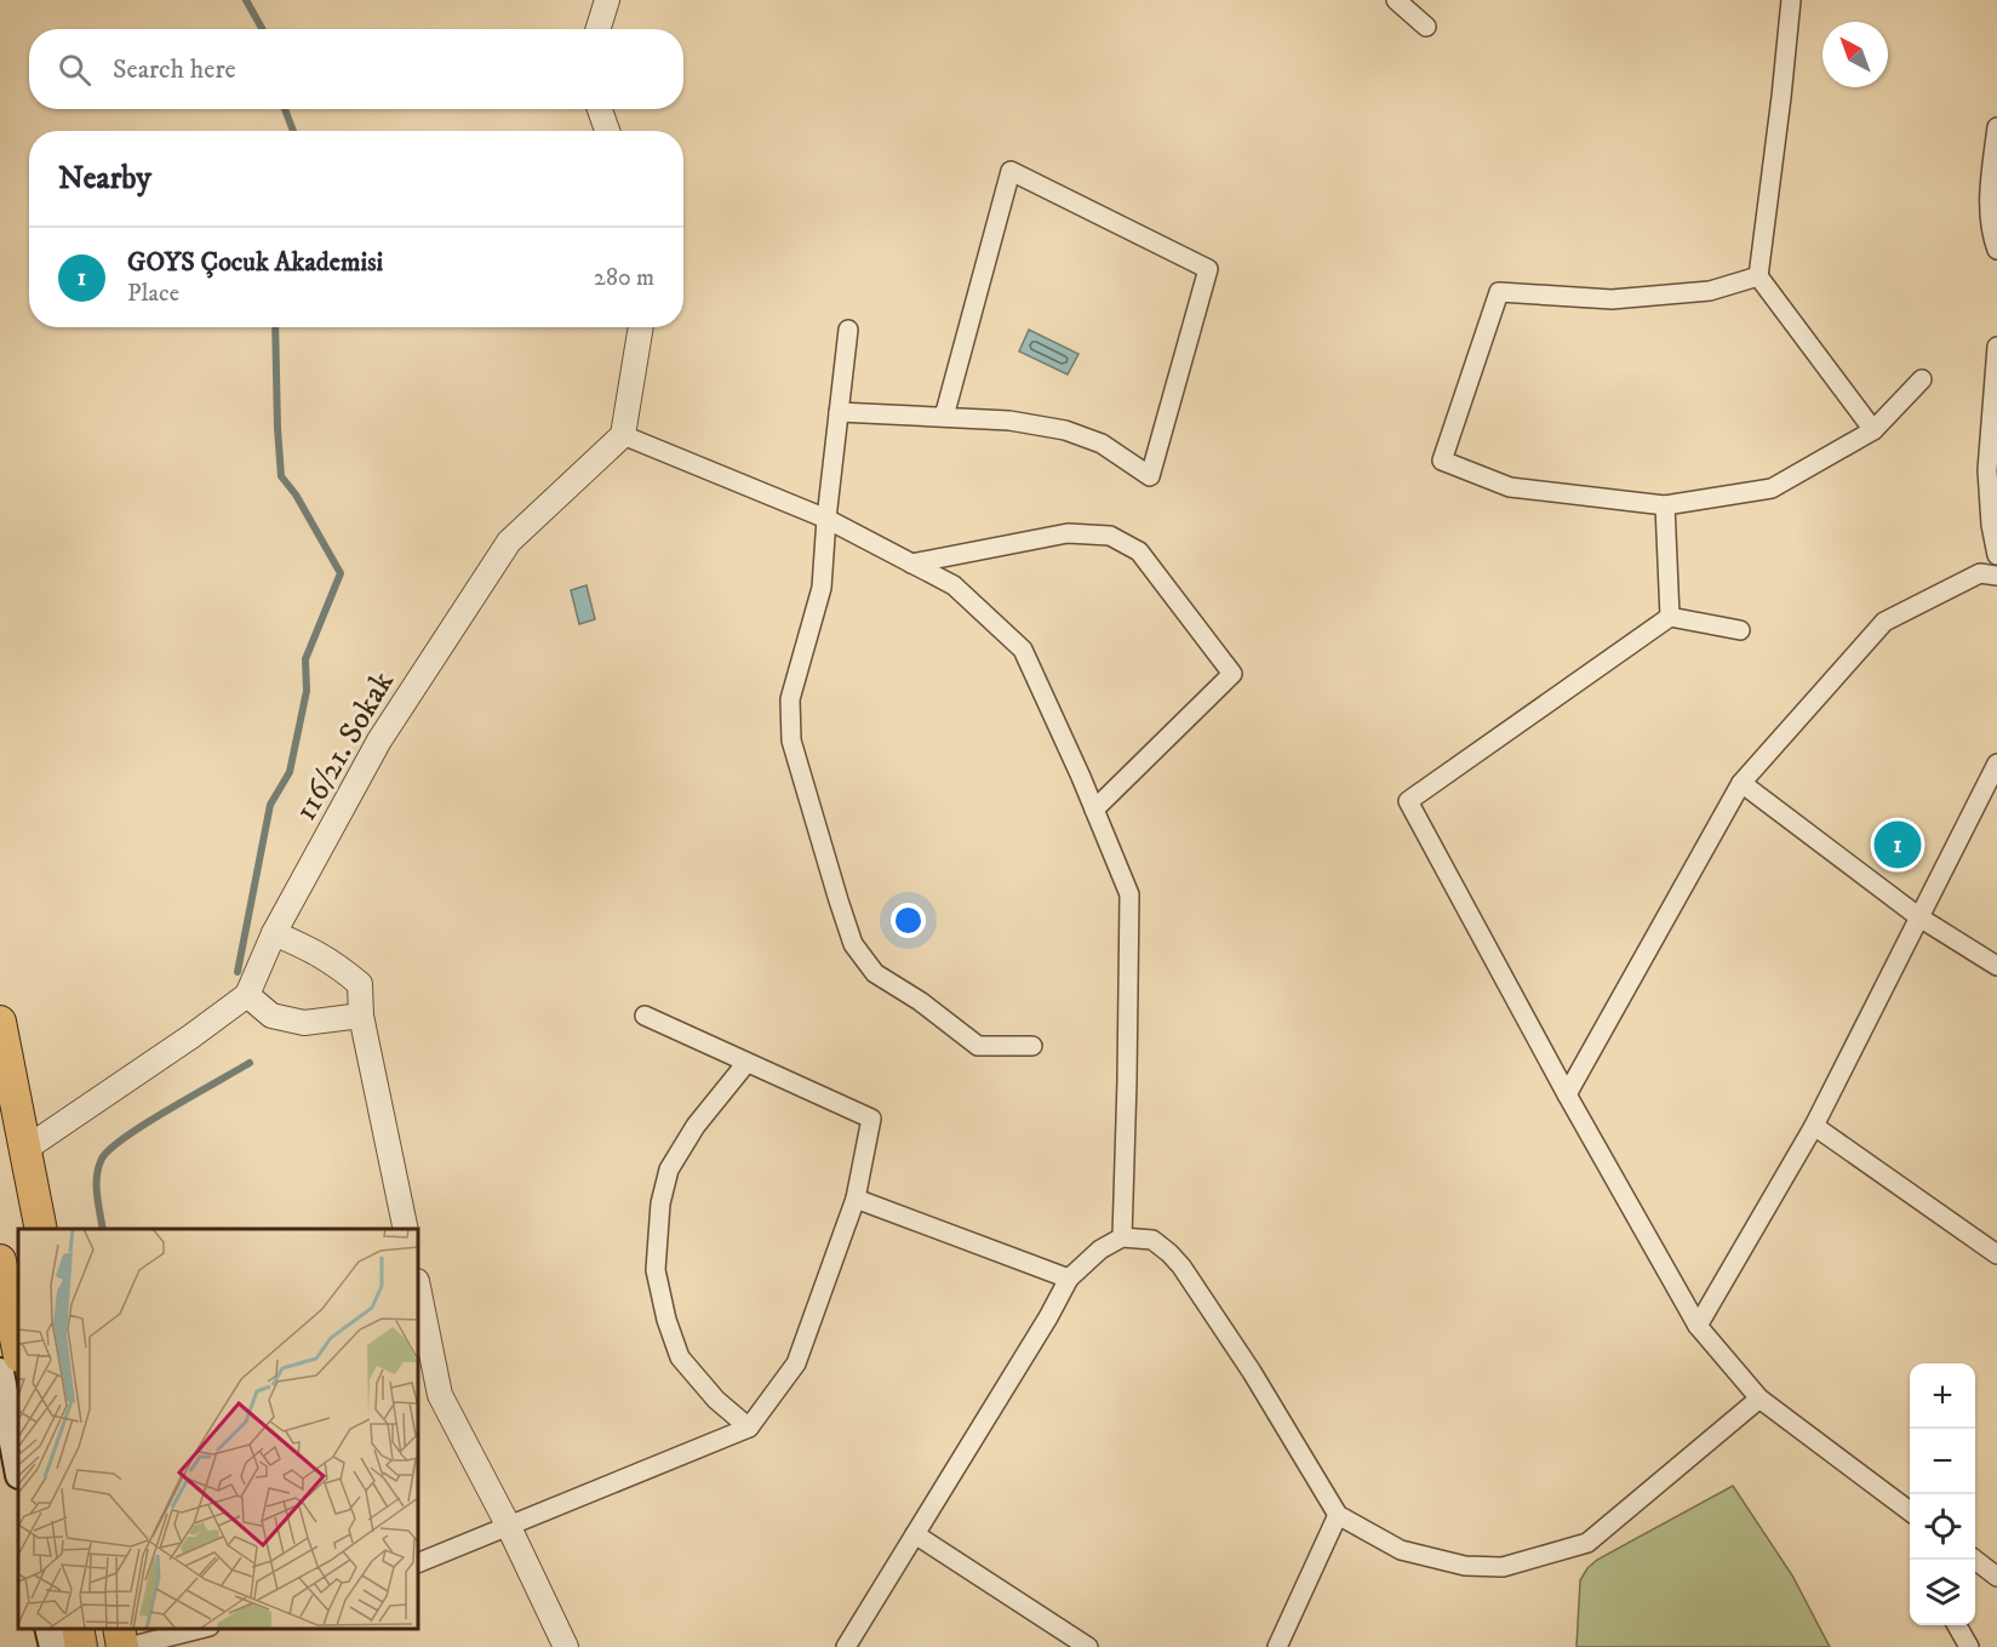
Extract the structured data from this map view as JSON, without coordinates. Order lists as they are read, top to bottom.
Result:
{
  "streets": {
    "street": ["116/21. Sokak"]
  },
  "north": "top left",
  "page": {
    "search": "Search here",
    "heading": "Nearby",
    "list": [
      {
        "mark": "1",
        "name": "GOYS Çocuk Akademisi",
        "note": "Place",
        "value": "280 m"
      }
    ],
    "pins": "1",
    "map_buttons": ["+", "−"]
  }
}
